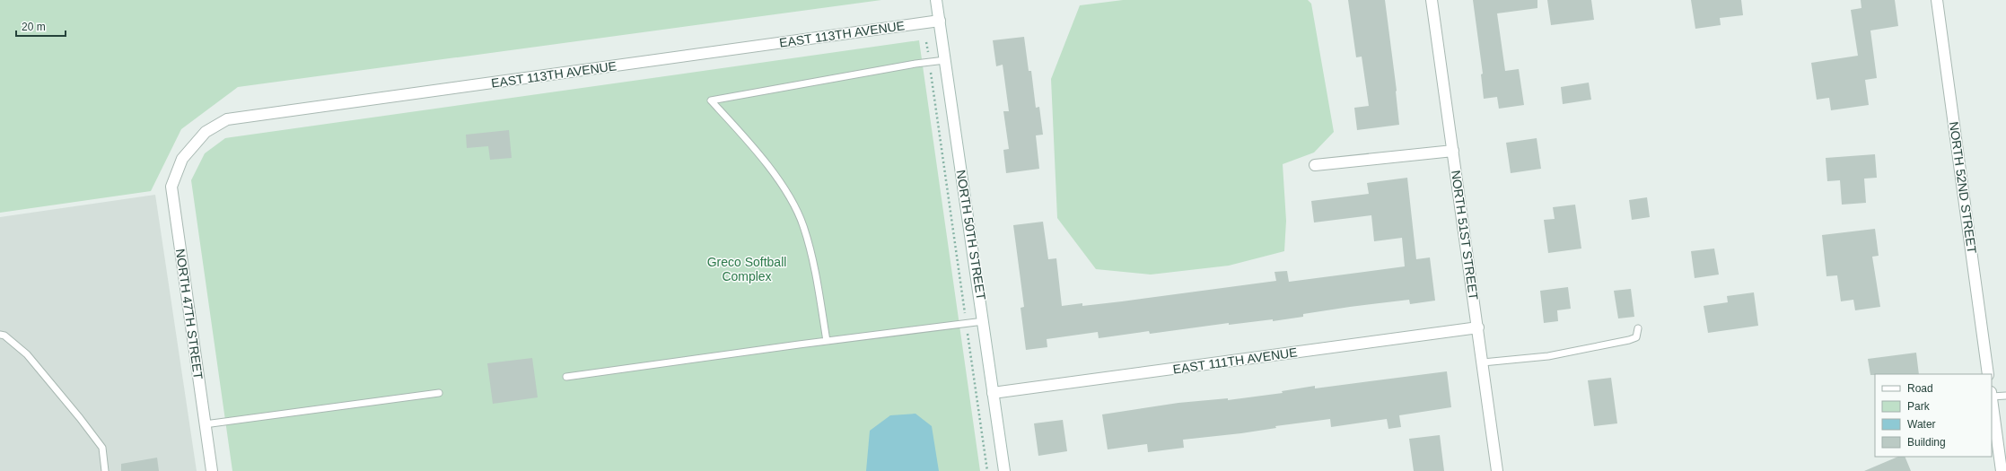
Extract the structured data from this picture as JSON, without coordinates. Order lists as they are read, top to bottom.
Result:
{
  "streets": {
    "street": [
      "EAST 113TH AVENUE",
      "NORTH 52ND STREET",
      "NORTH 50TH STREET",
      "NORTH 51ST STREET",
      "NORTH 47TH STREET",
      "EAST 111TH AVENUE"
    ]
  },
  "crossings": [
    ["EAST 113TH AVENUE", "NORTH 50TH STREET"],
    ["EAST 113TH AVENUE", "NORTH 47TH STREET"],
    ["NORTH 50TH STREET", "EAST 111TH AVENUE"],
    ["NORTH 51ST STREET", "EAST 111TH AVENUE"]
  ],
  "parks": ["Greco Softball Complex"],
  "legend": [
    "Road",
    "Park",
    "Water",
    "Building"
  ],
  "scale_bar": "20 m"
}
